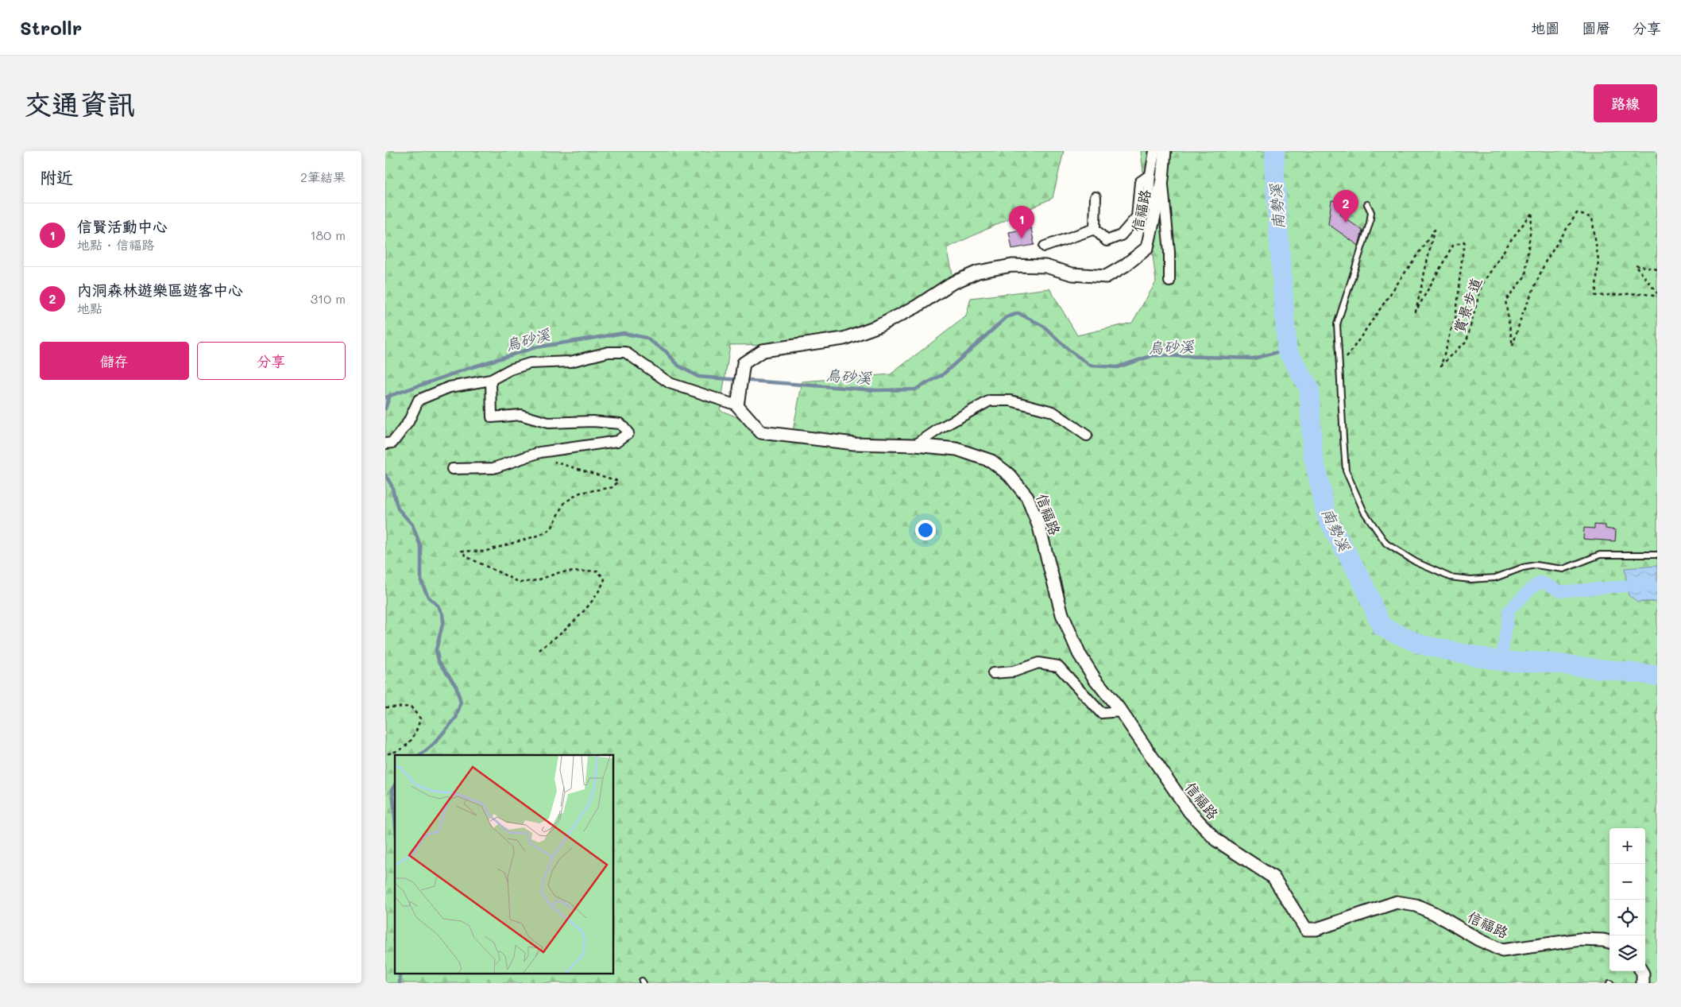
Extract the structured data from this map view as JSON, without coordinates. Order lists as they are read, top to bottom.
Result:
{
  "streets": {
    "street": ["信福路"],
    "path": ["賞景步道"]
  },
  "water": ["南勢溪", "烏砂溪"],
  "page": {
    "header": "Strollr",
    "nav": ["地圖", "圖層", "分享"],
    "buttons": [
      "路線",
      ["儲存", "分享"]
    ],
    "title": "交通資訊",
    "heading": ["附近", "2筆結果"],
    "pins": ["2", "1"],
    "list": [
      {
        "mark": "1",
        "name": "信賢活動中心",
        "note": "地點 · 信福路",
        "value": "180 m"
      },
      {
        "mark": "2",
        "name": "內洞森林遊樂區遊客中心",
        "note": "地點",
        "value": "310 m"
      }
    ],
    "map_buttons": ["+", "−"]
  }
}
